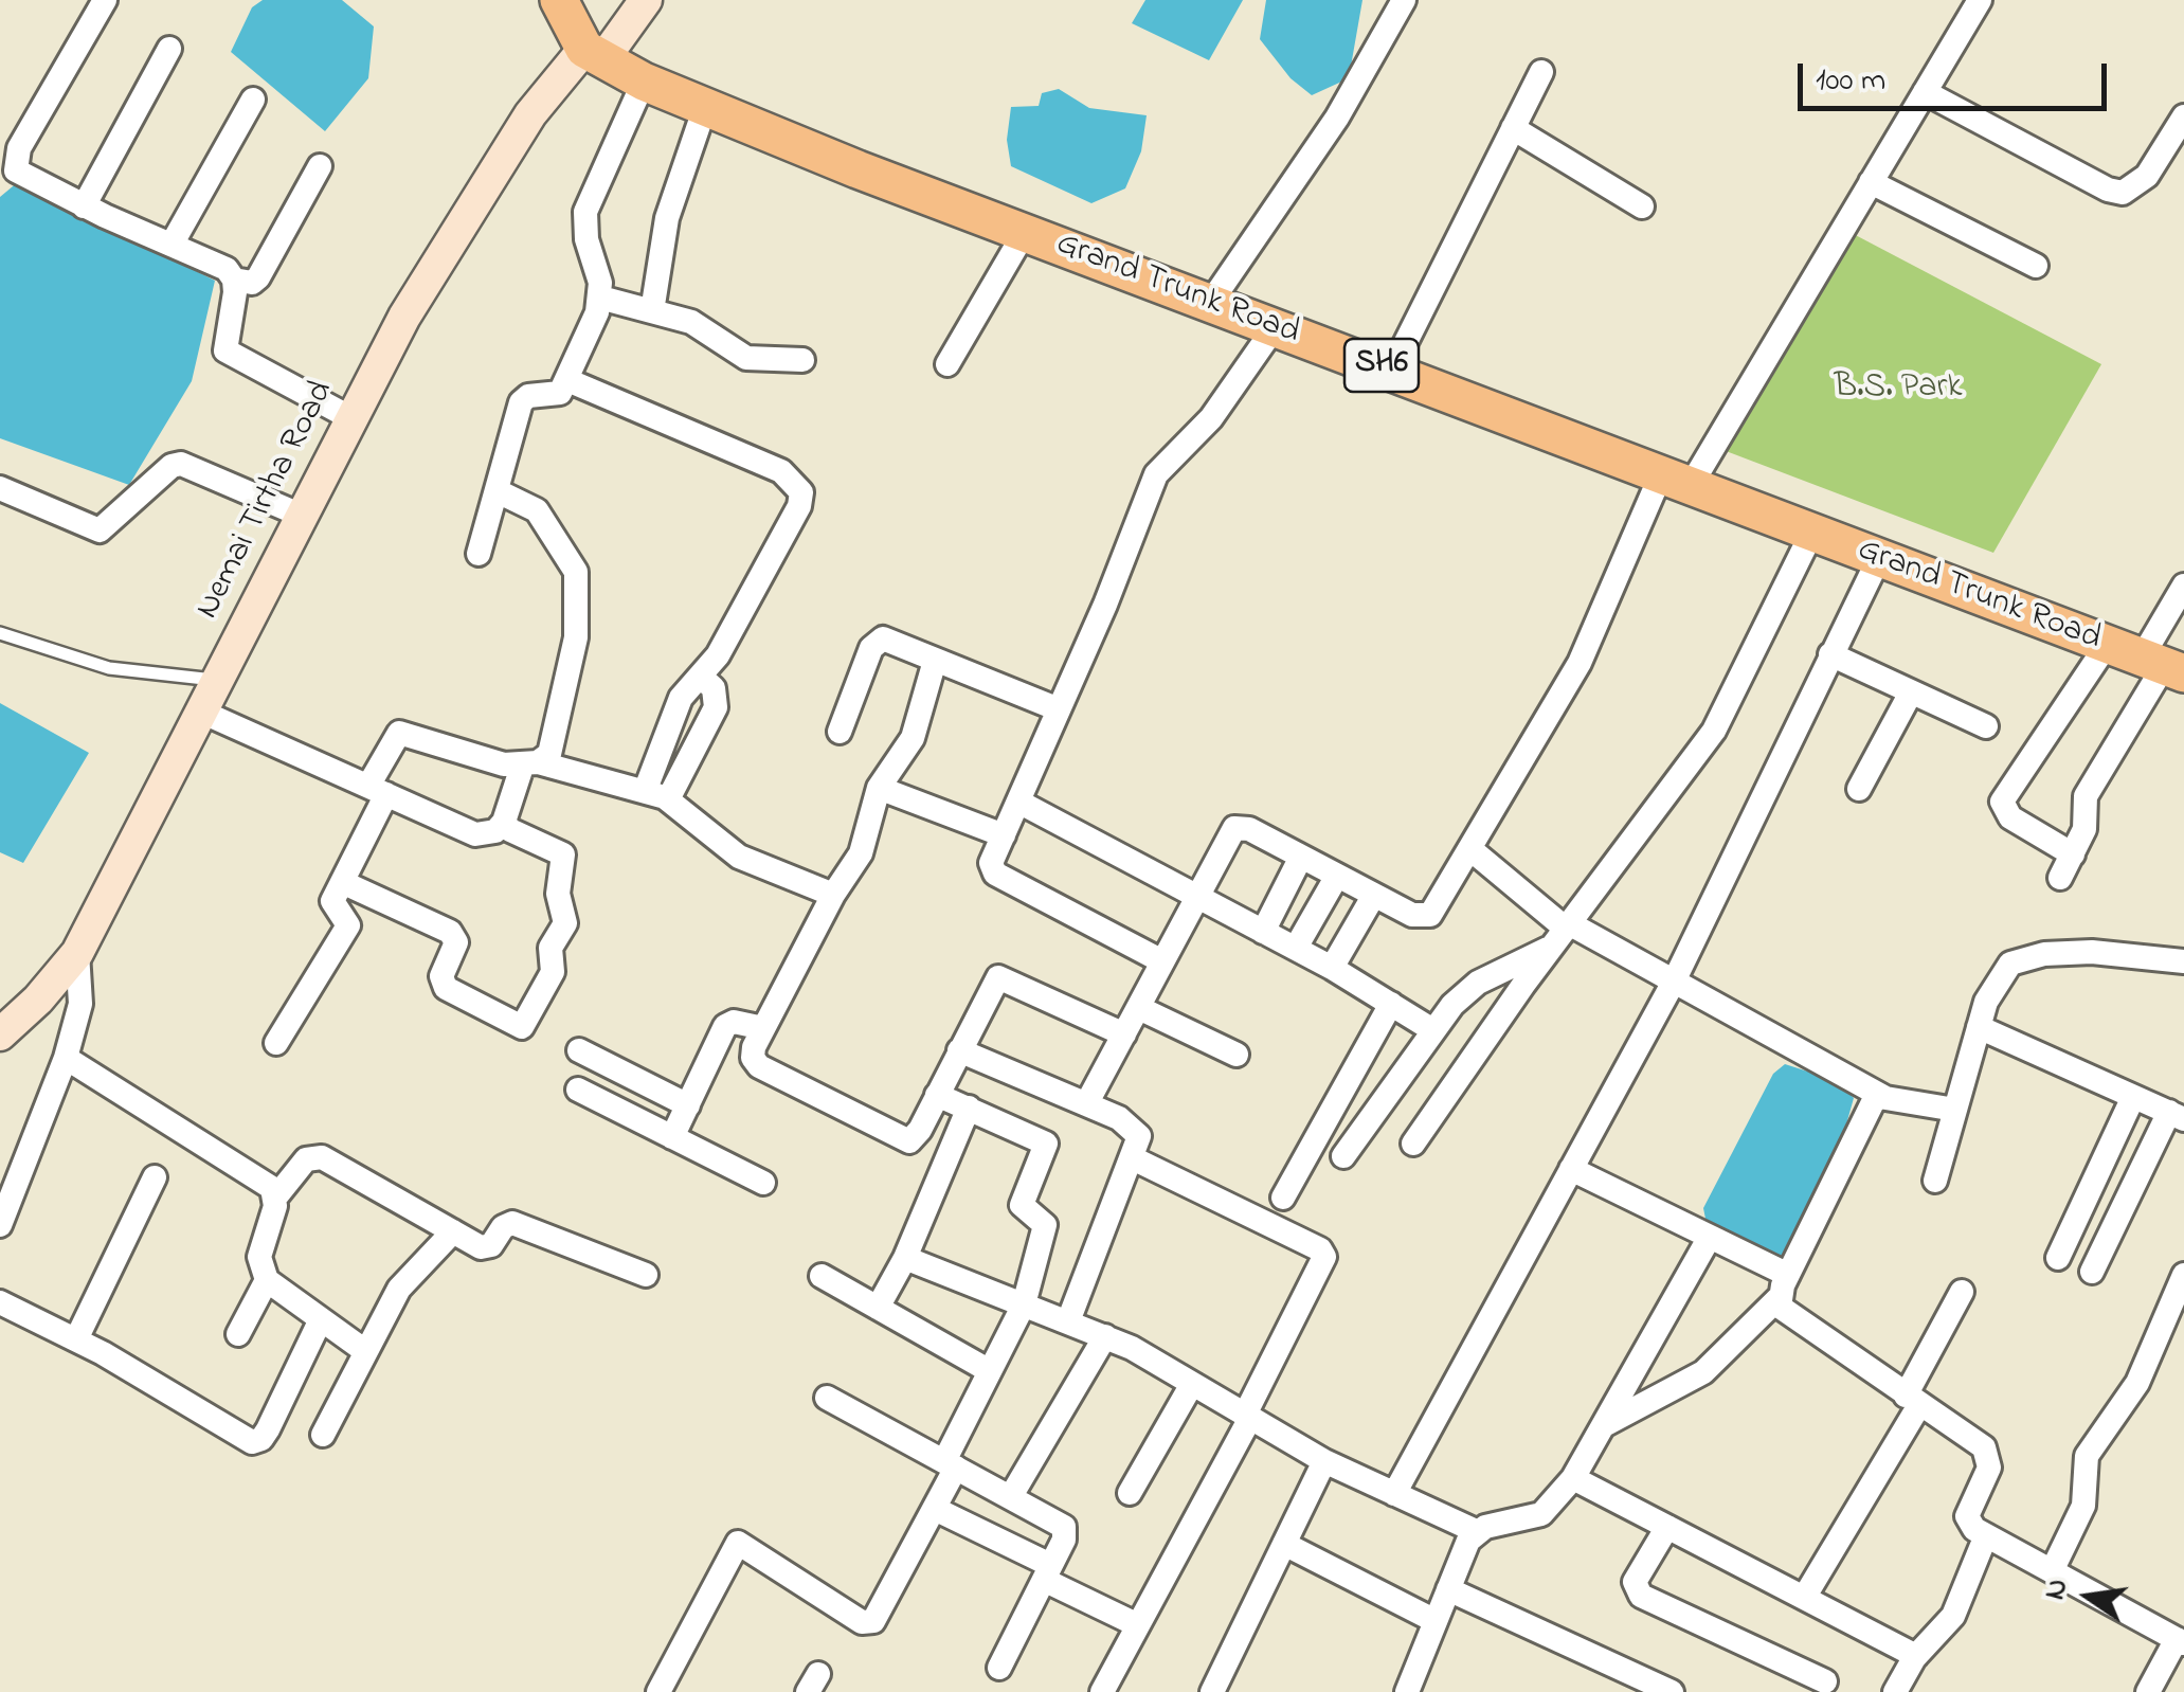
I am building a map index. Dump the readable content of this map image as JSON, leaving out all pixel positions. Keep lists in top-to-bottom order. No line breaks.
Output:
{"streets":{"main road":["Grand Trunk Road","SH6"],"street":["Nemai Tirtha Road"]},"crossings":[["Grand Trunk Road","Nemai Tirtha Road"]],"parks":["B.S. Park"],"scale_bar":"100 m","north":"left"}
